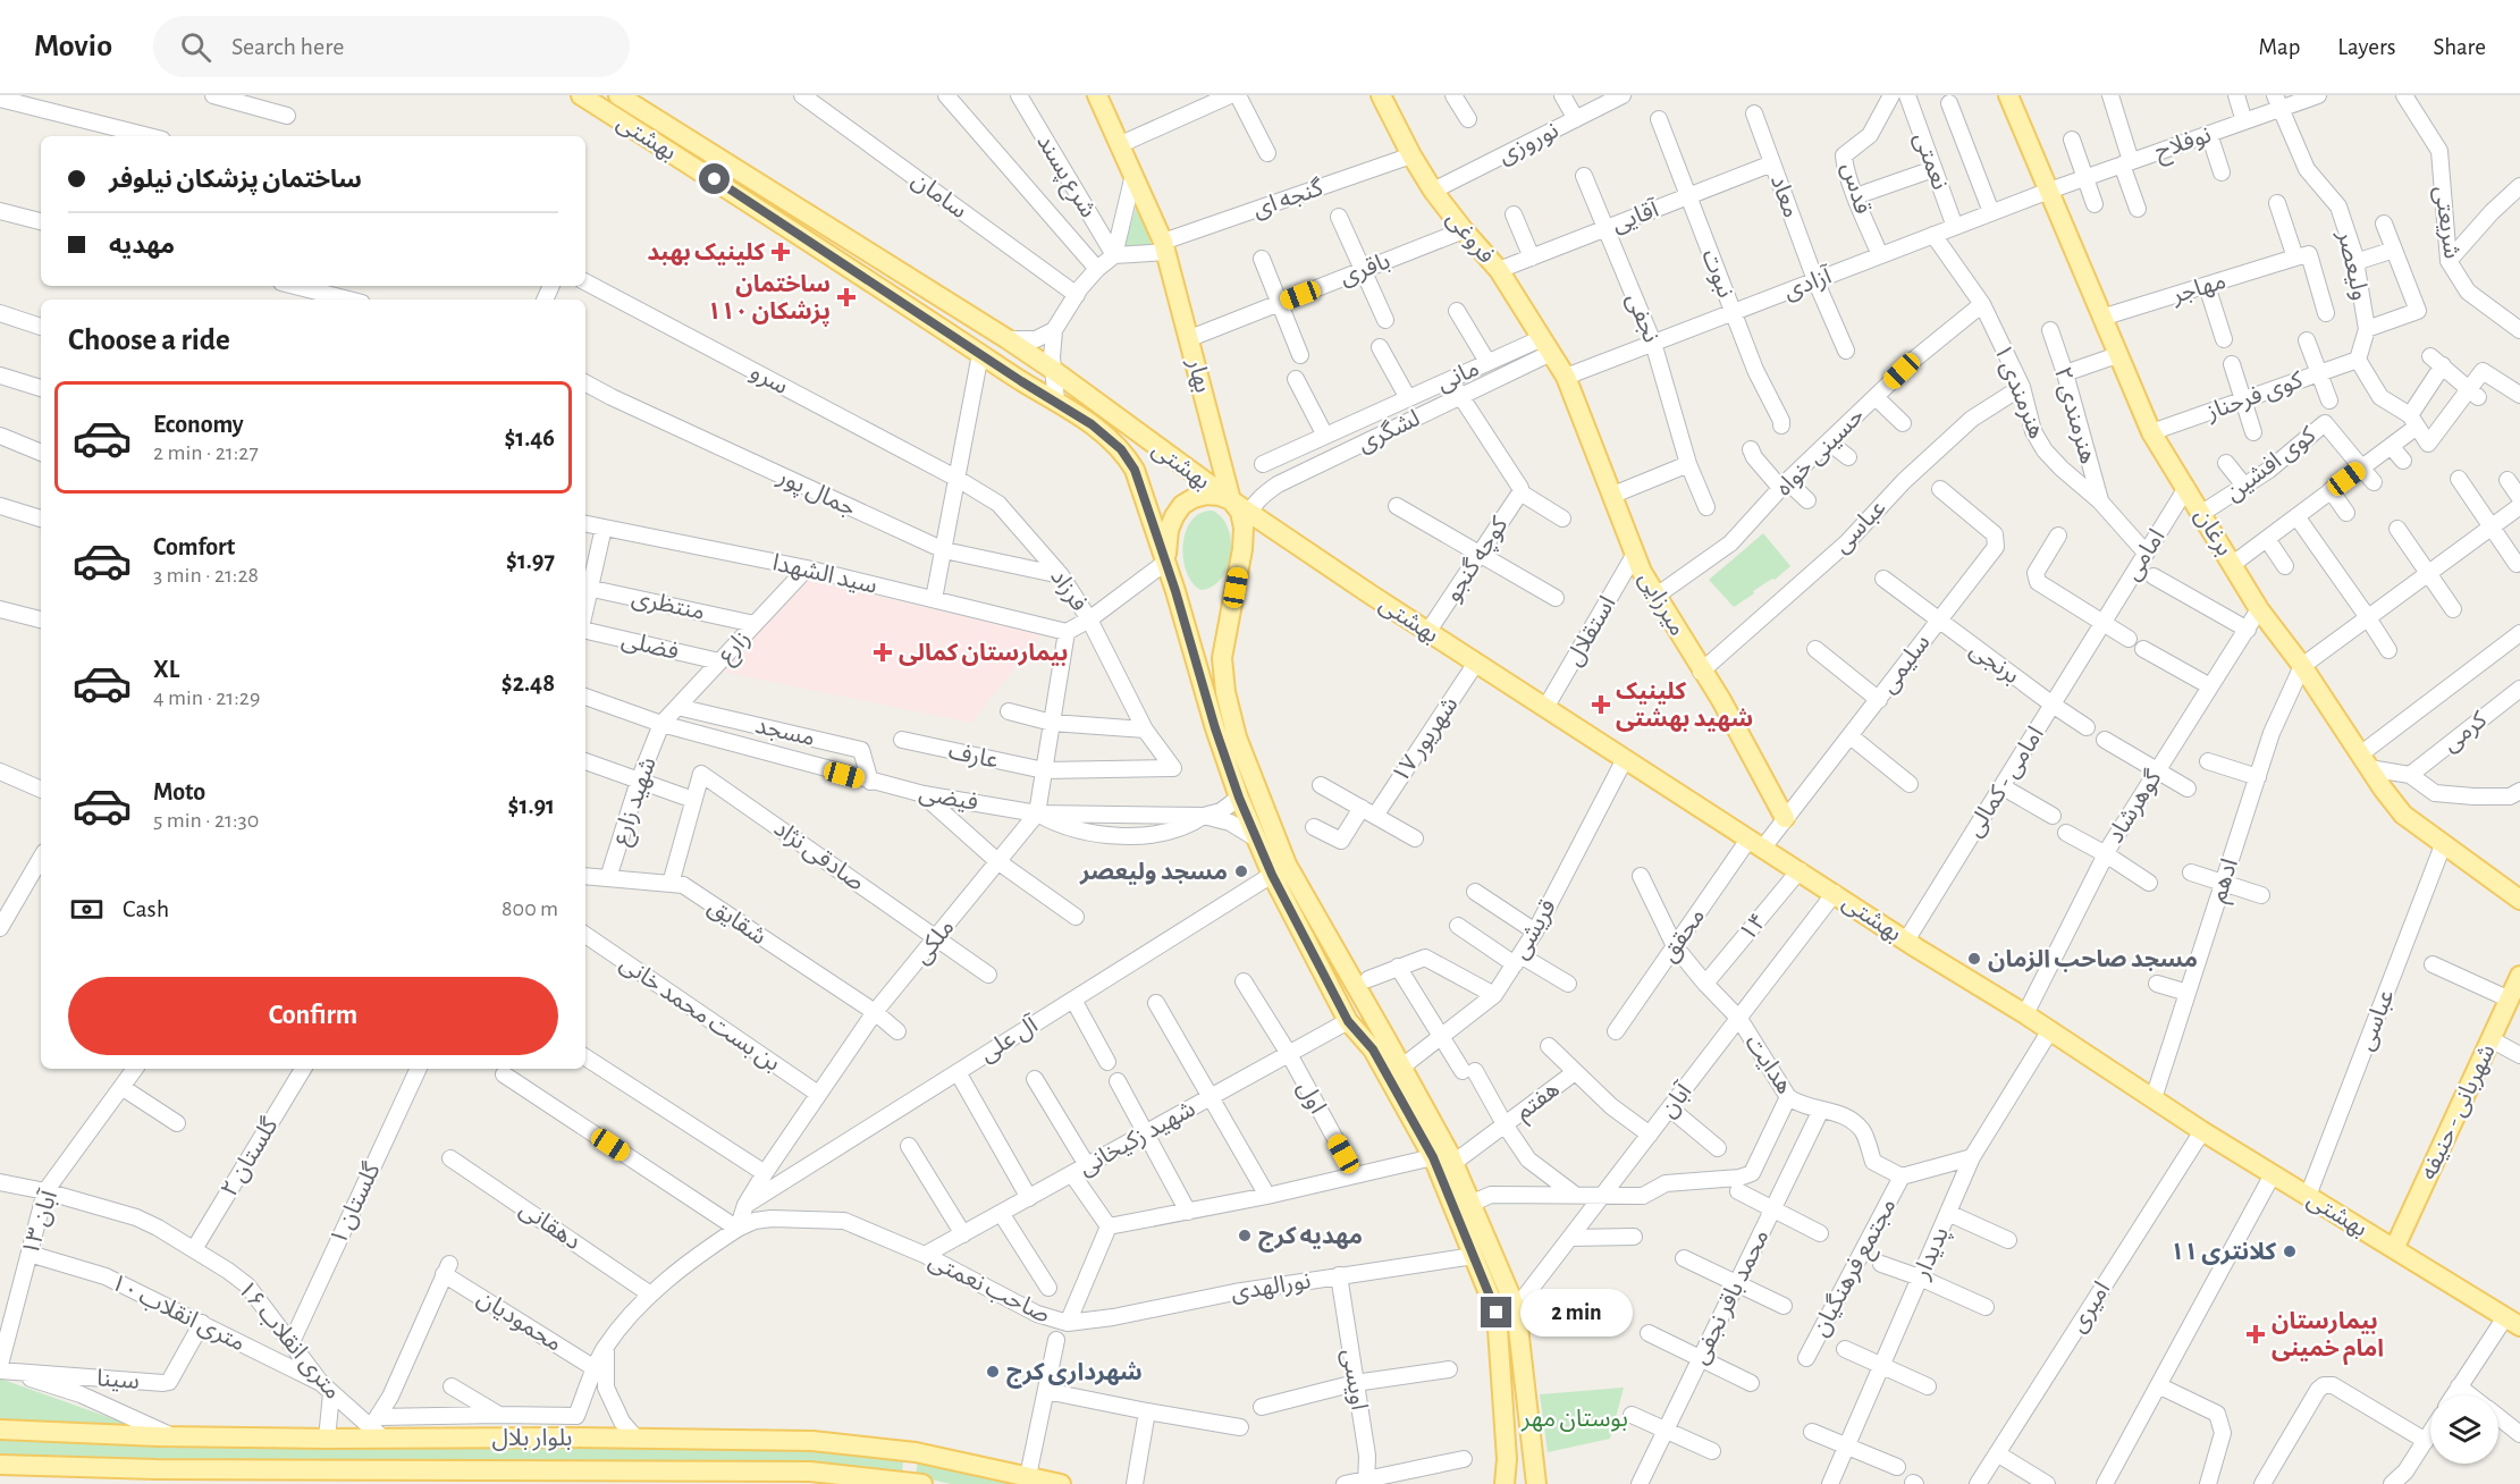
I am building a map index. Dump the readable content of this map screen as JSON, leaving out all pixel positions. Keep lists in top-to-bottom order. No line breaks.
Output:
{"streets":{"main road":["بهشتى","فروغی","بهار","برغان","میرزایی","بهشتی","شهربانی - حنیفه","بلوار بلال"],"street":["نوروزی","نوفلاح","نعمتی","شرع پسند","قدس","سامان","معاد","گنجه ای","آقایی","شریعتی","ولیعصر","باقری","نبوت","آزادی","مهاجر","نجفی","مانی","سرو","هنرمندی ۱","کوی فرحناز","هنرمندی ۲","لشگری","حسینی خواه","کوی افشین","جمال پور","عباسی","امامی","کوچه گنجو","سید الشهدا","فرزاد","منتظری","استقلال","فضلی","زارع","برنجی","سلیمی","مسجد","کرمی","۱۷ شهریور","عارف","امامی - کمالی","فیضی","شهید زارع","گوهرشاد","صادقی نژاد","ادهم","شقایق","۱۴","قریشی","محقق","ملکی","بن بست محمد خانی","آل علی","هدایت","اول","هفتم","آبان","شهید زکیخانی","گلستان ۲","گلستان ۱","۱۳ آبان","دهقانی","پدیدار","مجتمع فرهنگیان","نورالهدی","صاحب نعمتی","محمد باقر نجفی","امیری","۱۰ متری انقلاب","محمودیان","۱۶ متری انقلاب","سینا","اویسی"]},"crossings":[["بهشتى","بهار"],["بهشتى","آل علی"],["بهشتى","شهید زکیخانی"],["بهشتى","نورالهدی"],["نوروزی","فروغی"],["نوفلاح","ولیعصر"],["نوفلاح","آزادی"],["نوفلاح","برغان"],["نعمتی","آزادی"],["قدس","آزادی"],["معاد","آقایی"],["معاد","آزادی"],["گنجه ای","فروغی"],["گنجه ای","بهار"],["آقایی","فروغی"],["آقایی","نبوت"],["آقایی","نجفی"],["فروغی","باقری"],["فروغی","آزادی"],["فروغی","مانی"],["فروغی","لشگری"],["فروغی","میرزایی"],["ولیعصر","کوی فرحناز"],["باقری","بهار"],["نبوت","آزادی"],["آزادی","نجفی"],["آزادی","هنرمندی ۱"],["آزادی","برغان"],["آزادی","میرزایی"],["مهاجر","برغان"],["بهار","لشگری"],["بهار","بهشتی"],["مانی","لشگری"],["سرو","فرزاد"],["هنرمندی ۱","هنرمندی ۲"],["هنرمندی ۱","حسینی خواه"],["هنرمندی ۱","عباسی"],["هنرمندی ۱","امامی"],["کوی فرحناز","برغان"],["لشگری","بهشتی"],["حسینی خواه","میرزایی"],["کوی افشین","برغان"],["جمال پور","فرزاد"],["عباسی","برغان"],["عباسی","میرزایی"],["عباسی","بهشتی"],["برغان","امامی"],["برغان","گوهرشاد"],["برغان","ادهم"],["امامی","امامی - کمالی"],["کوچه گنجو","بهشتی"],["سید الشهدا","زارع"],["فرزاد","عارف"],["میرزایی","استقلال"],["میرزایی","سلیمی"],["منتظری","زارع"],["بهشتی","استقلال"],["بهشتی","سلیمی"],["بهشتی","۱۷ شهریور"],["بهشتی","امامی - کمالی"],["بهشتی","گوهرشاد"],["بهشتی","ادهم"],["بهشتی","۱۴"],["بهشتی","قریشی"],["بهشتی","محقق"],["بهشتی","آبان"],["بهشتی","شهربانی - حنیفه"],["بهشتی","پدیدار"],["بهشتی","امیری"],["فضلی","زارع"],["زارع","مسجد"],["زارع","فیضی"],["زارع","شهید زارع"],["برنجی","سلیمی"],["برنجی","امامی - کمالی"],["سلیمی","محقق"],["مسجد","فیضی"],["فیضی","شهید زارع"],["فیضی","ملکی"],["شهید زارع","شقایق"],["صادقی نژاد","ملکی"],["شقایق","ملکی"],["۱۴","هدایت"],["محقق","هدایت"],["ملکی","بن بست محمد خانی"],["ملکی","آل علی"],["ملکی","صاحب نعمتی"],["هدایت","آبان"],["هدایت","مجتمع فرهنگیان"],["هدایت","محمد باقر نجفی"],["اول","شهید زکیخانی"],["هفتم","آبان"],["شهید زکیخانی","صاحب نعمتی"],["گلستان ۲","۱۶ متری انقلاب"],["گلستان ۱","۱۶ متری انقلاب"],["۱۳ آبان","۱۰ متری انقلاب"],["۱۳ آبان","۱۶ متری انقلاب"],["نورالهدی","صاحب نعمتی"],["نورالهدی","اویسی"],["۱۰ متری انقلاب","۱۶ متری انقلاب"],["۱۰ متری انقلاب","سینا"],["محمودیان","۱۶ متری انقلاب"],["محمودیان","بلوار بلال"],["۱۶ متری انقلاب","بلوار بلال"]],"parks":["بوستان مهر"],"places":{"health":["کلینیک بهبد","ساختمان پزشکان ۱۱۰","بیمارستان کمالی","کلینیک شهید بهشتی","بیمارستان امام خمینی"],"other":["مسجد ولیعصر","مسجد صاحب الزمان","مهدیه کرج","کلانتری ۱۱","شهرداری کرج"]},"page":{"header":"Movio","search":"Search here","nav":["Map","Layers","Share"],"banner":["ساختمان پزشکان نیلوفر","مهدیه"],"heading":"Choose a ride","list":[{"name":"Economy","note":"2 min · 21:27","value":"$1.46"},{"name":"Comfort","note":"3 min · 21:28","value":"$1.97"},{"name":"XL","note":"4 min · 21:29","value":"$2.48"},{"name":"Moto","note":"5 min · 21:30","value":"$1.91"}],"pay":["Cash","800 m"],"buttons":"Confirm","bubble":"2 min"}}
